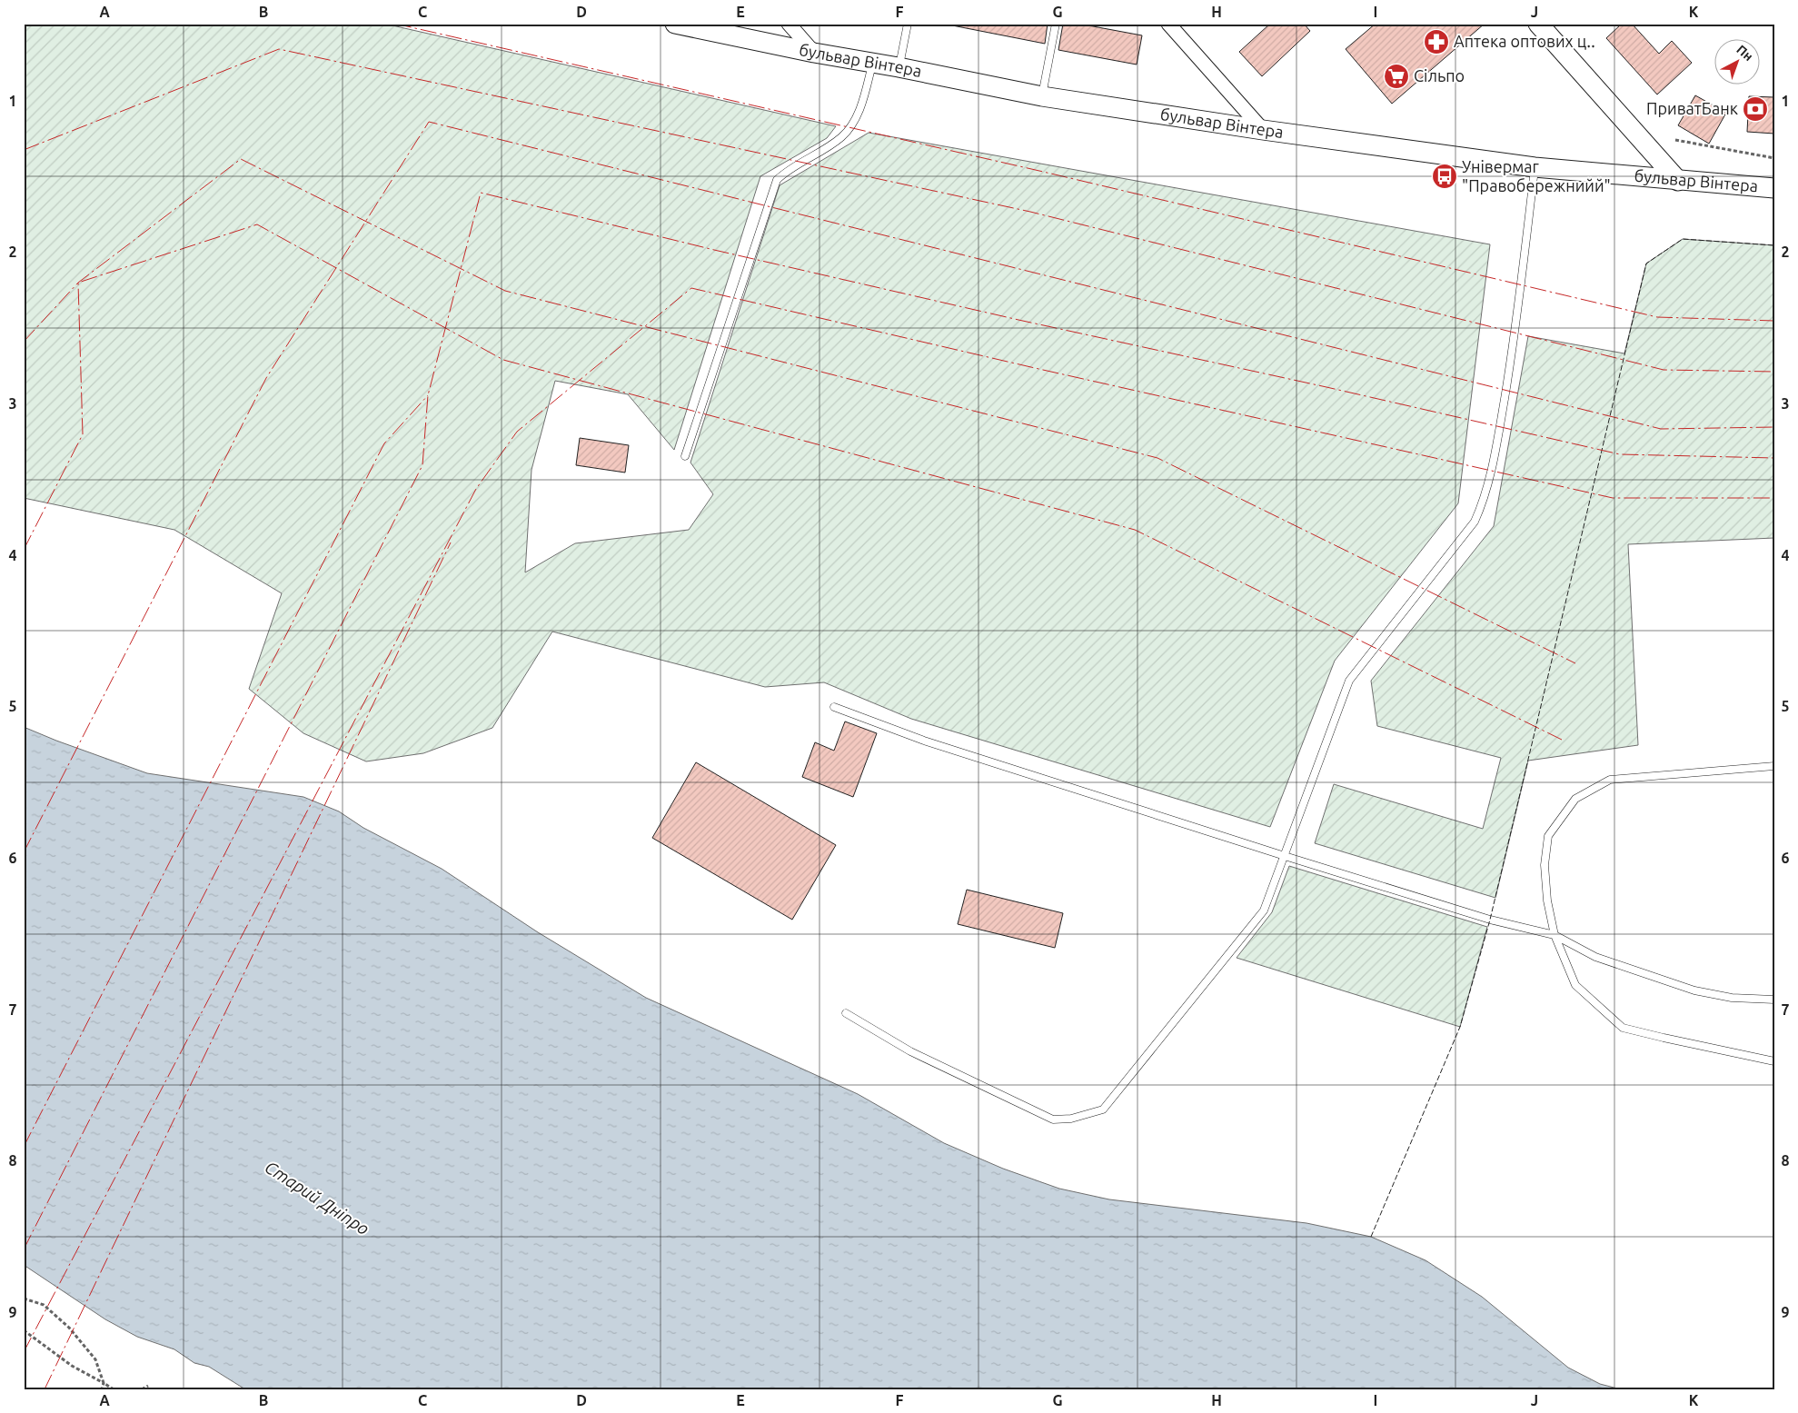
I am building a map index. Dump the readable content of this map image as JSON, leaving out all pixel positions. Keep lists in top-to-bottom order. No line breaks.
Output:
{"streets":{"street":["бульвар Вінтера"]},"water":["Старий Дніпро"],"places":{"pharmacy":["Аптека оптових ц‥"],"supermarket":["Сільпо"],"bank":["ПриватБанк"],"bus stop":["Універмаг \"Правобережнийй\""]},"north":"top right","grid":{"columns":["A","B","C","D","E","F","G","H","I","J","K"],"rows":["1","2","3","4","5","6","7","8","9"]}}
